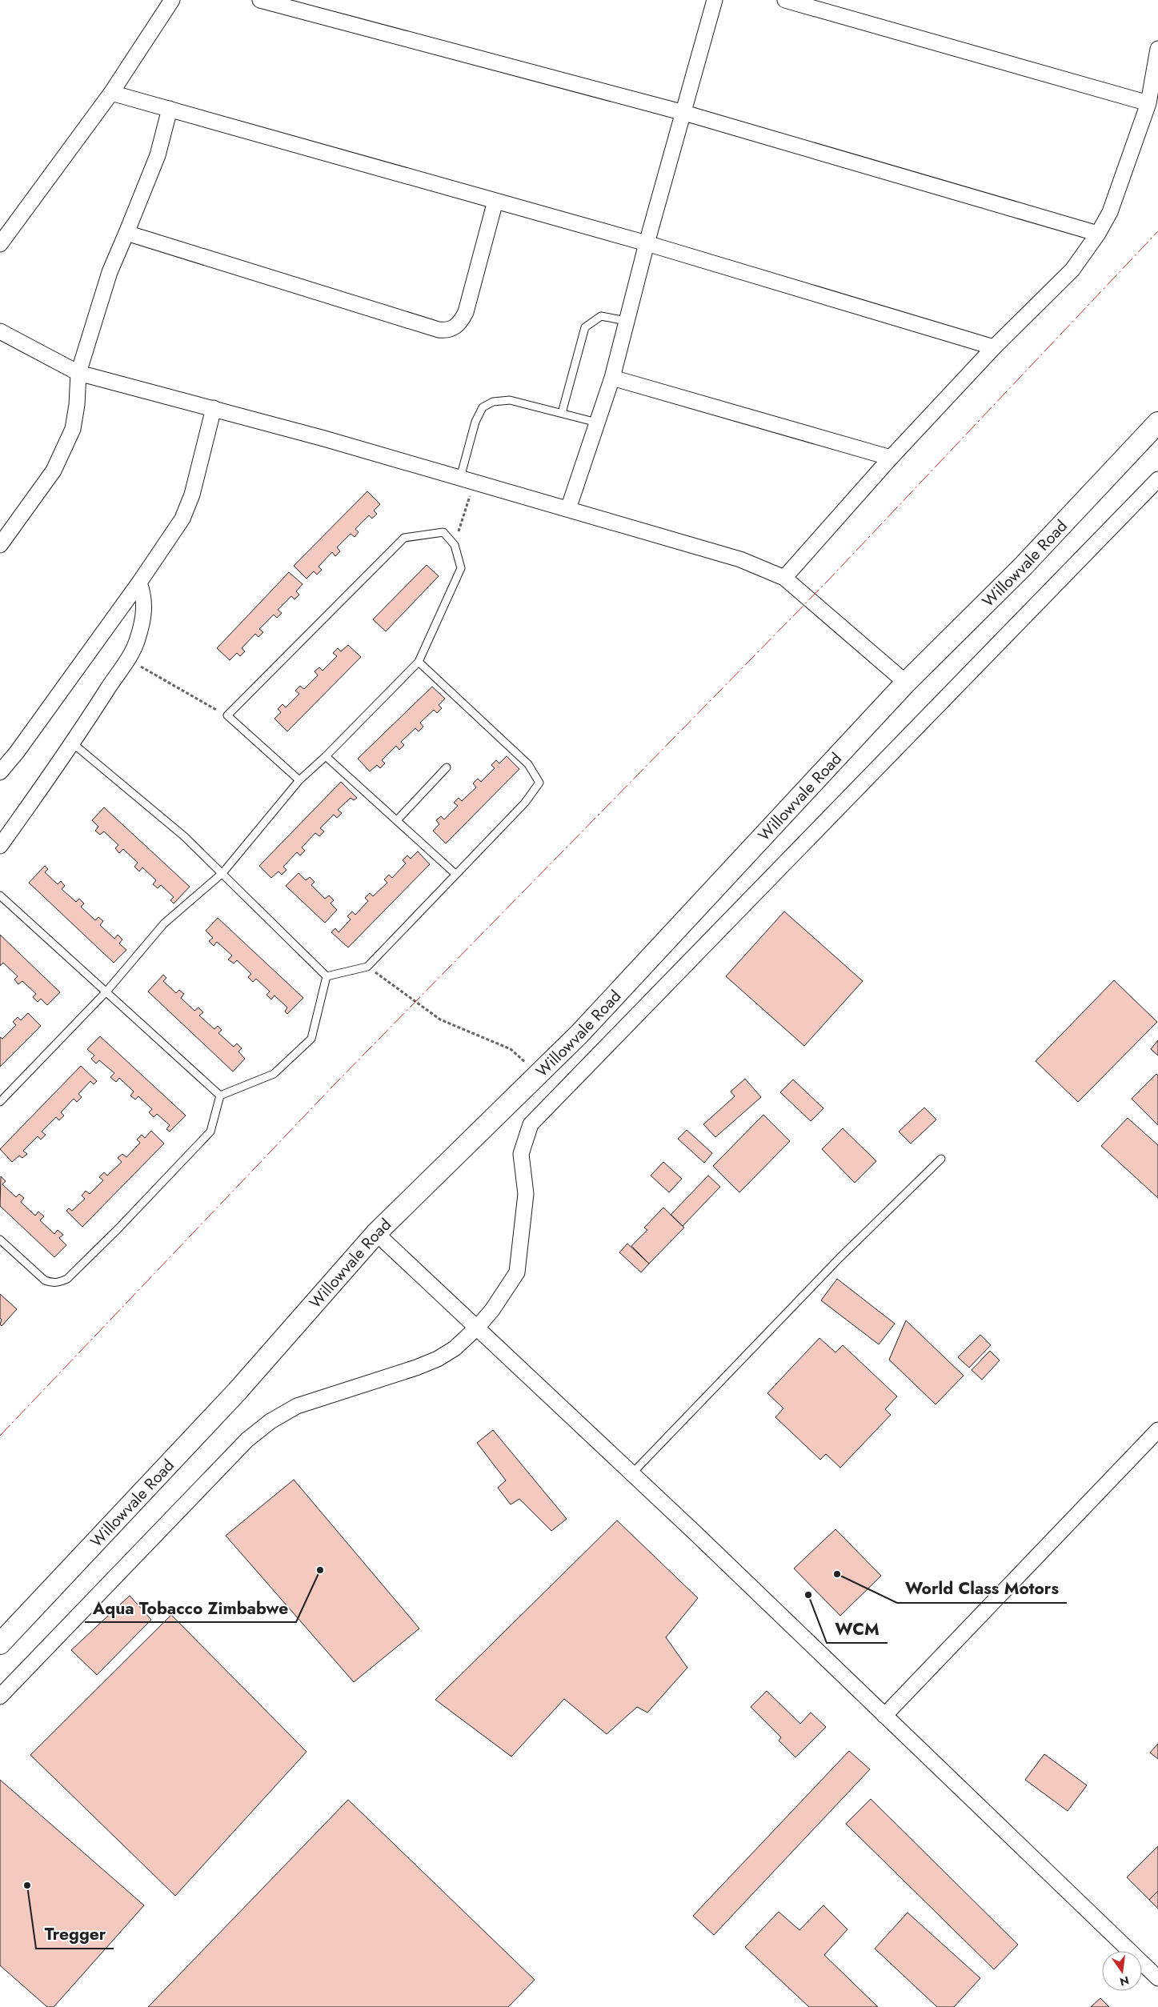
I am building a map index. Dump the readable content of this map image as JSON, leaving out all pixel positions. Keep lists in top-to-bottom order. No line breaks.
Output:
{"streets":{"main road":["Willowvale Road"]},"places":["Aqua Tobacco Zimbabwe","World Class Motors","WCM","Tregger"],"north":"bottom"}
